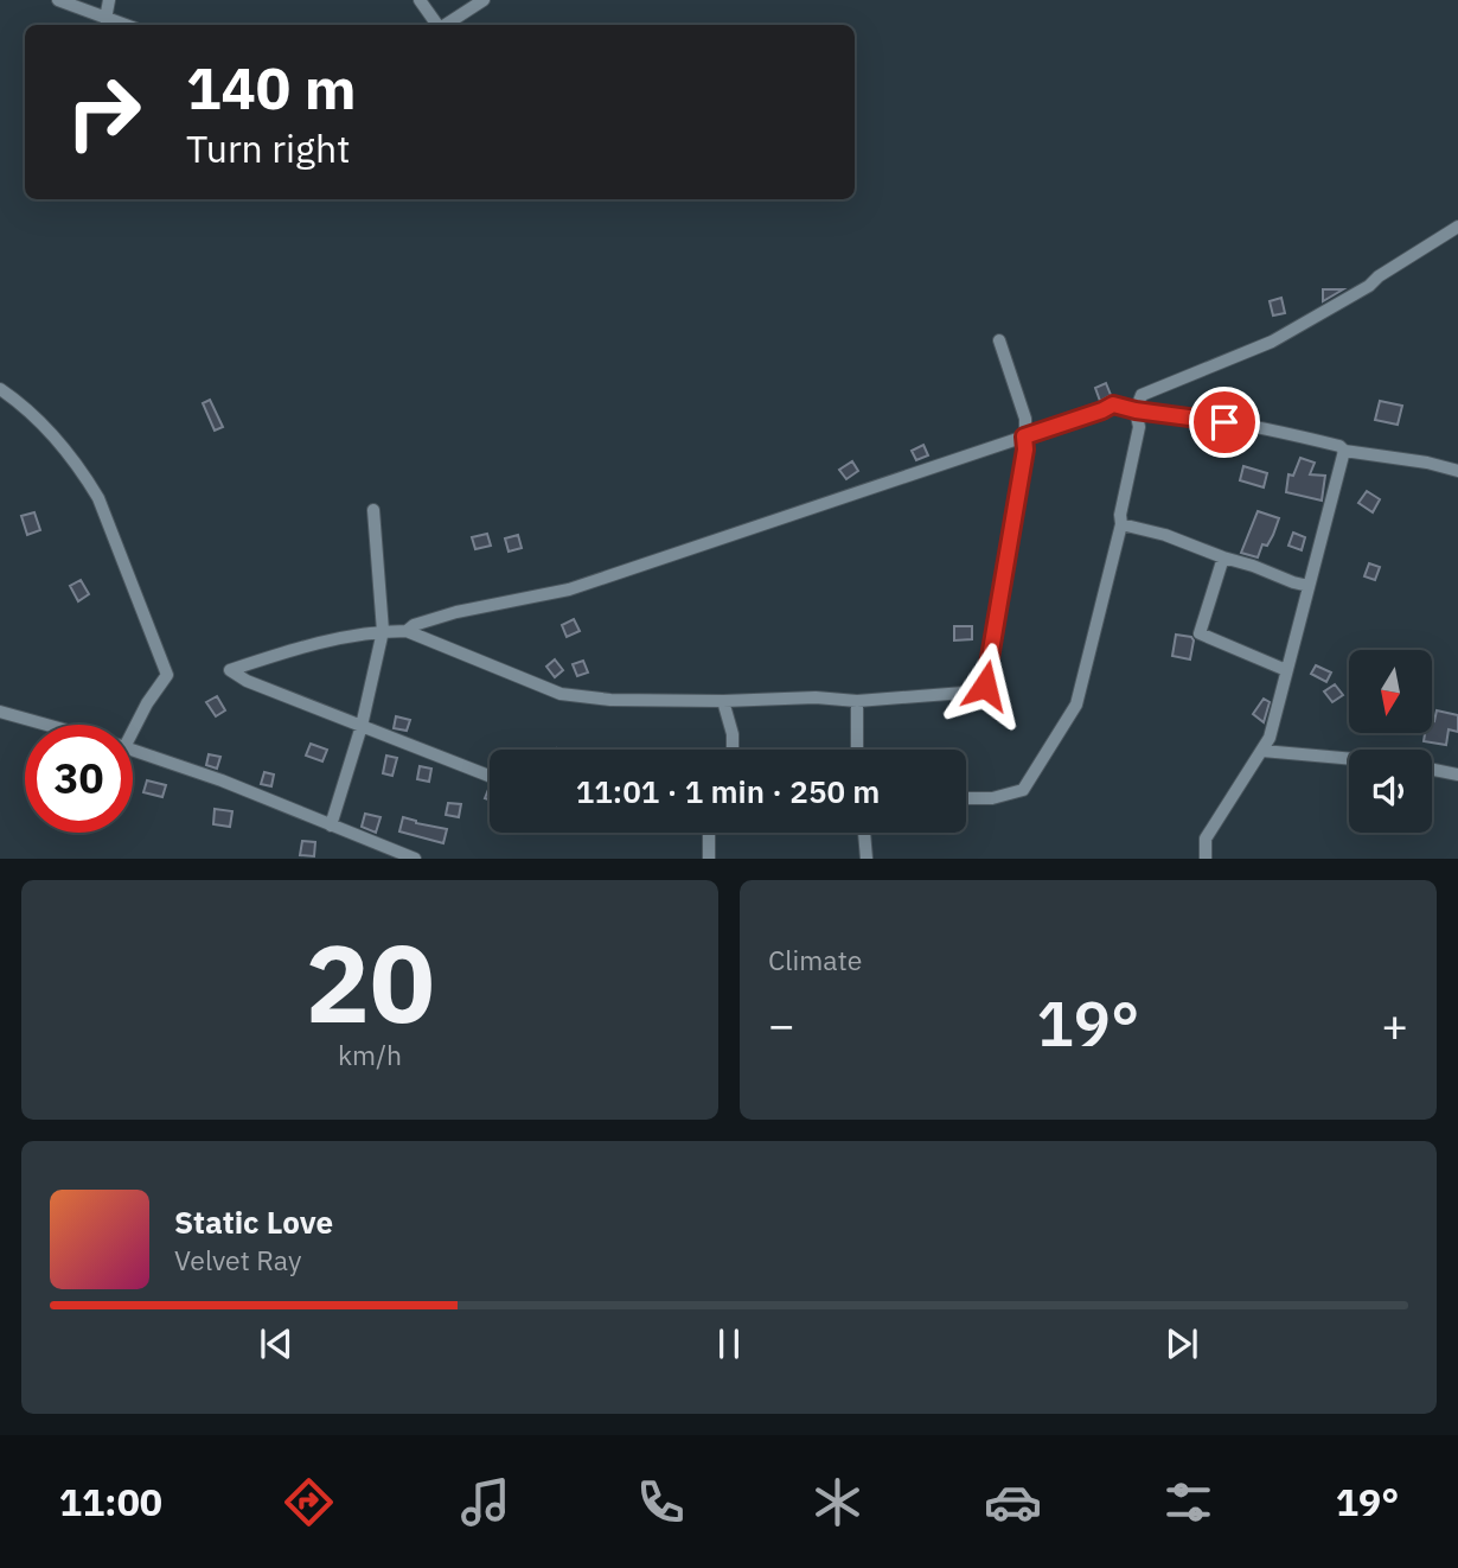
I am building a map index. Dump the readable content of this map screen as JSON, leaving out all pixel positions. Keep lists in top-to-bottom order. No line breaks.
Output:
{"north":"bottom","page":{"turn":["140 m","Turn right"],"limit":"30","trip":"11:01 · 1 min · 250 m","tile":[["20","km/h"],"Climate"],"heat":["−","19°","+"],"song":["Static Love","Velvet Ray"],"tabs":["11:00","19°"]}}
